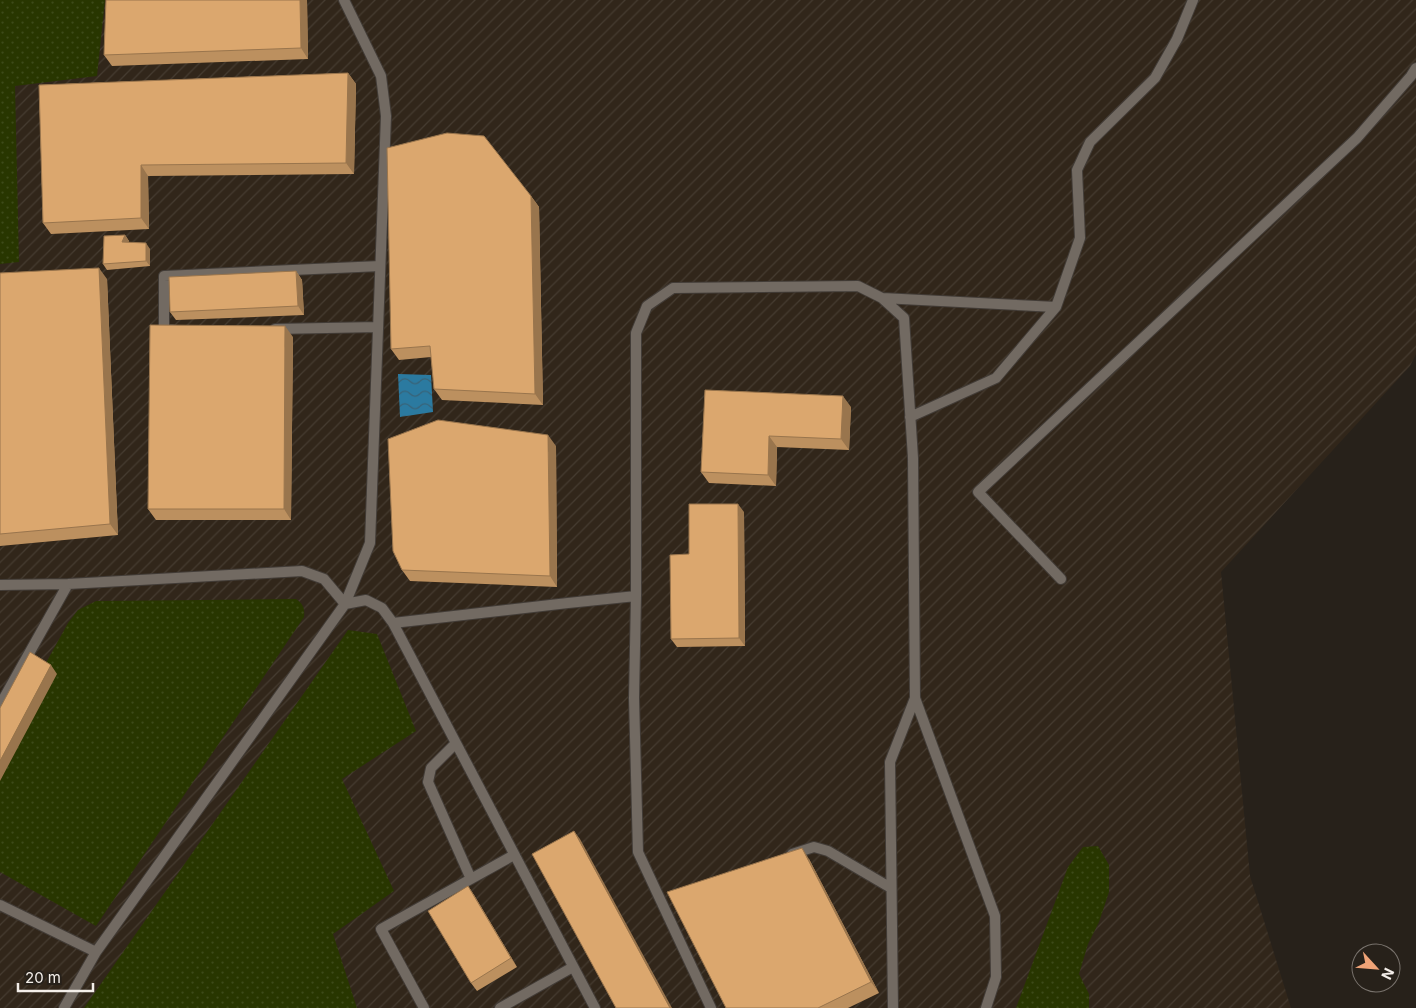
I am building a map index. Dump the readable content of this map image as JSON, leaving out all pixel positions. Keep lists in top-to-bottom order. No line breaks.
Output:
{"scale_bar":"20 m","north":"bottom right"}
